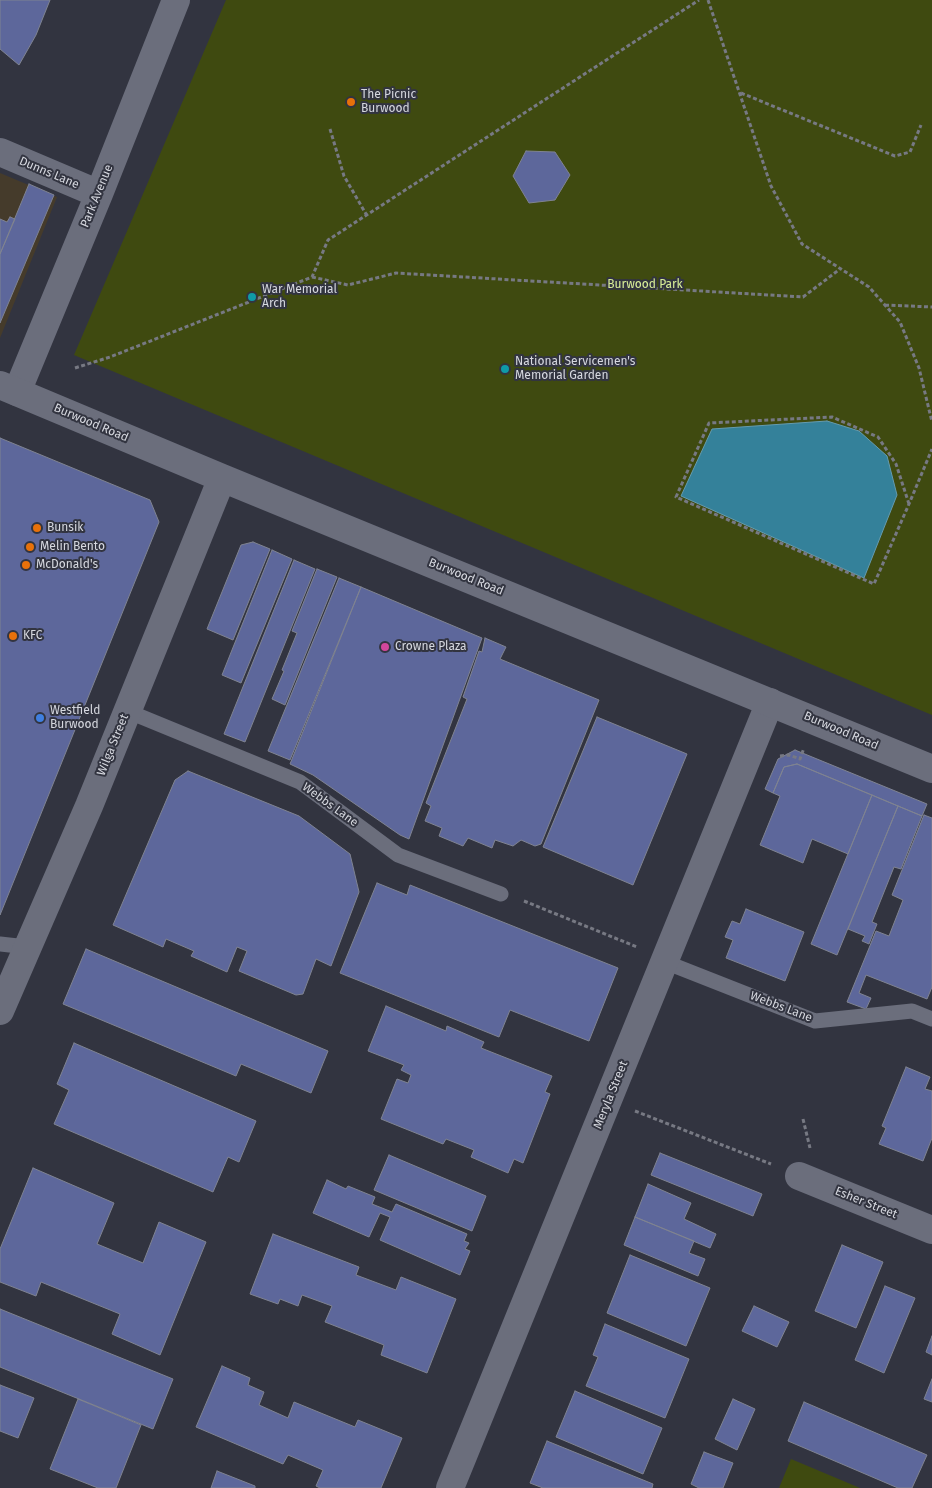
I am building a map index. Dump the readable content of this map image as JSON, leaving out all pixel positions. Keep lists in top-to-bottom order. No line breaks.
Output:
{"streets":{"street":["Dunns Lane","Park Avenue","Burwood Road","Wilga Street","Meryla Street","Esher Street"],"lane":["Webbs Lane"]},"crossings":[["Dunns Lane","Park Avenue"],["Park Avenue","Burwood Road"],["Burwood Road","Wilga Street"],["Burwood Road","Meryla Street"],["Wilga Street","Webbs Lane"],["Webbs Lane","Meryla Street"]],"parks":["Burwood Park"],"places":["The Picnic Burwood","War Memorial Arch","National Servicemen's Memorial Garden","Bunsik","Melin Bento","McDonald's","KFC","Crowne Plaza","Westfield Burwood"]}
